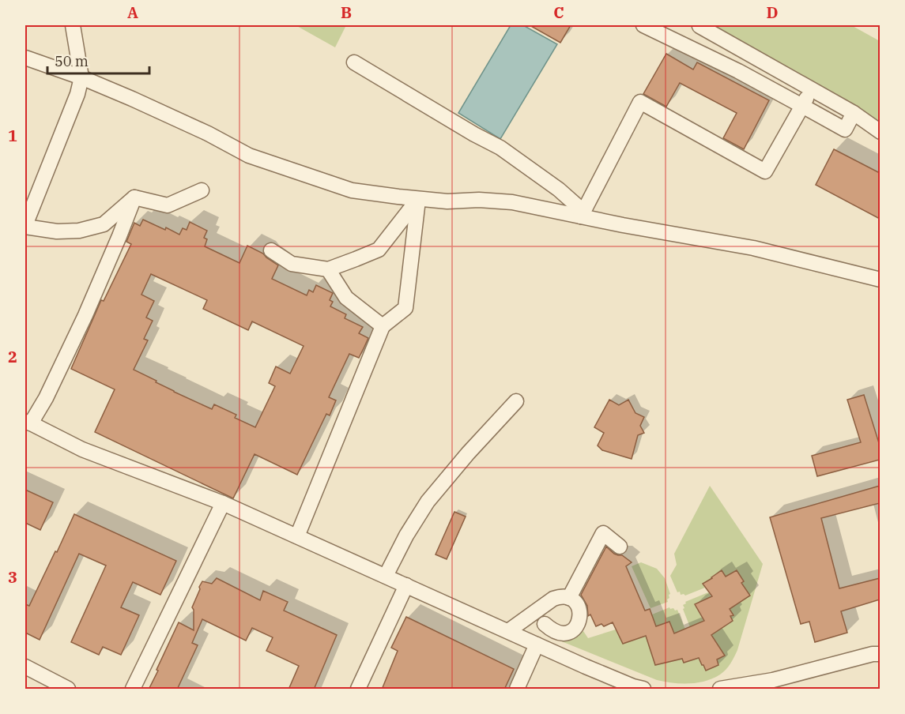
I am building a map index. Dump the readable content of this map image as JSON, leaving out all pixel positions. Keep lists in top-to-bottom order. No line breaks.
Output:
{"scale_bar":"50 m","grid":{"columns":["A","B","C","D"],"rows":["1","2","3"]}}
